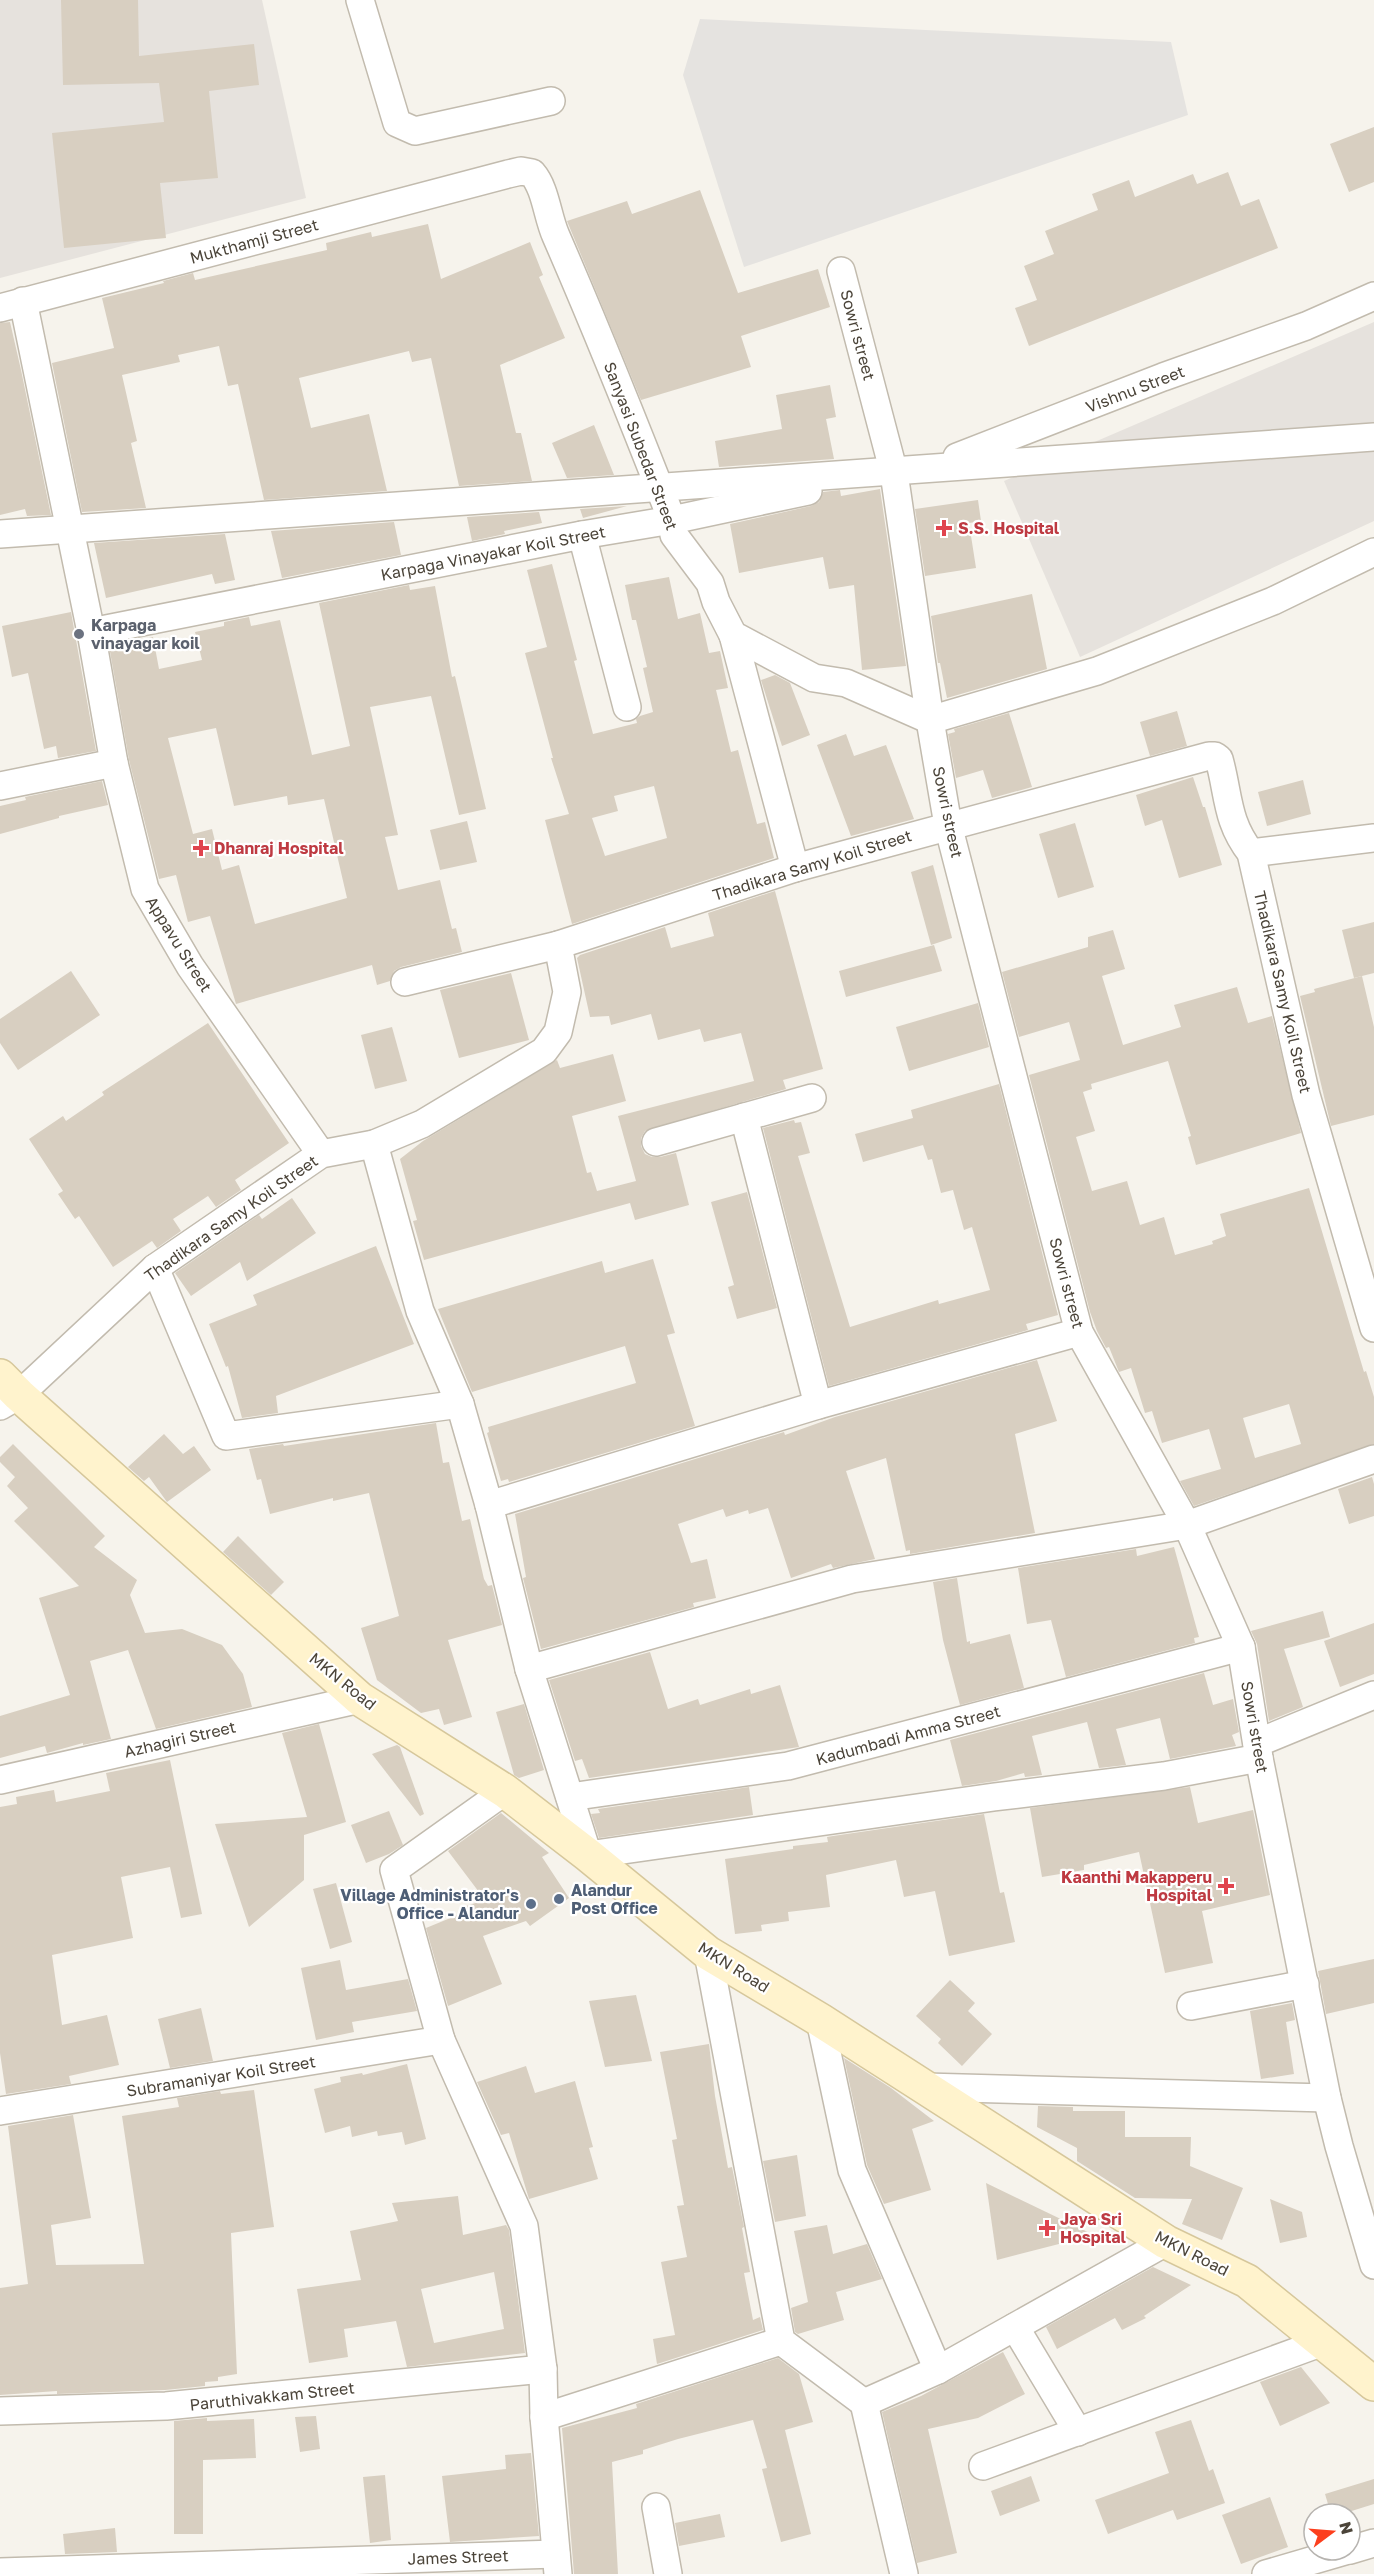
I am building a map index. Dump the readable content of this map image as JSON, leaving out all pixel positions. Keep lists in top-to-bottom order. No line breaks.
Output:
{"streets":{"street":["Mukthamji Street","Sowri street","Vishnu Street","Sanyasi Subedar Street","Karpaga Vinayakar Koil Street","Thadikara Samy Koil Street","Appavu Street","MKN Road","Kadumbadi Amma Street","Azhagiri Street","Subramaniyar Koil Street","Paruthivakkam Street","James Street"]},"crossings":[["Mukthamji Street","Sanyasi Subedar Street"],["Mukthamji Street","Appavu Street"],["Sowri street","Vishnu Street"],["Sowri street","Karpaga Vinayakar Koil Street"],["Sowri street","Thadikara Samy Koil Street"],["Sowri street","Kadumbadi Amma Street"],["Vishnu Street","Karpaga Vinayakar Koil Street"],["Sanyasi Subedar Street","Karpaga Vinayakar Koil Street"],["Sanyasi Subedar Street","Thadikara Samy Koil Street"],["Karpaga Vinayakar Koil Street","Appavu Street"],["Thadikara Samy Koil Street","Appavu Street"],["Thadikara Samy Koil Street","MKN Road"],["MKN Road","Azhagiri Street"]],"places":{"health":["S.S. Hospital","Dhanraj Hospital","Kaanthi Makapperu Hospital","Jaya Sri Hospital"],"other":["Karpaga vinayagar koil","Alandur Post Office","Village Administrator's Office - Alandur"]},"north":"right"}
